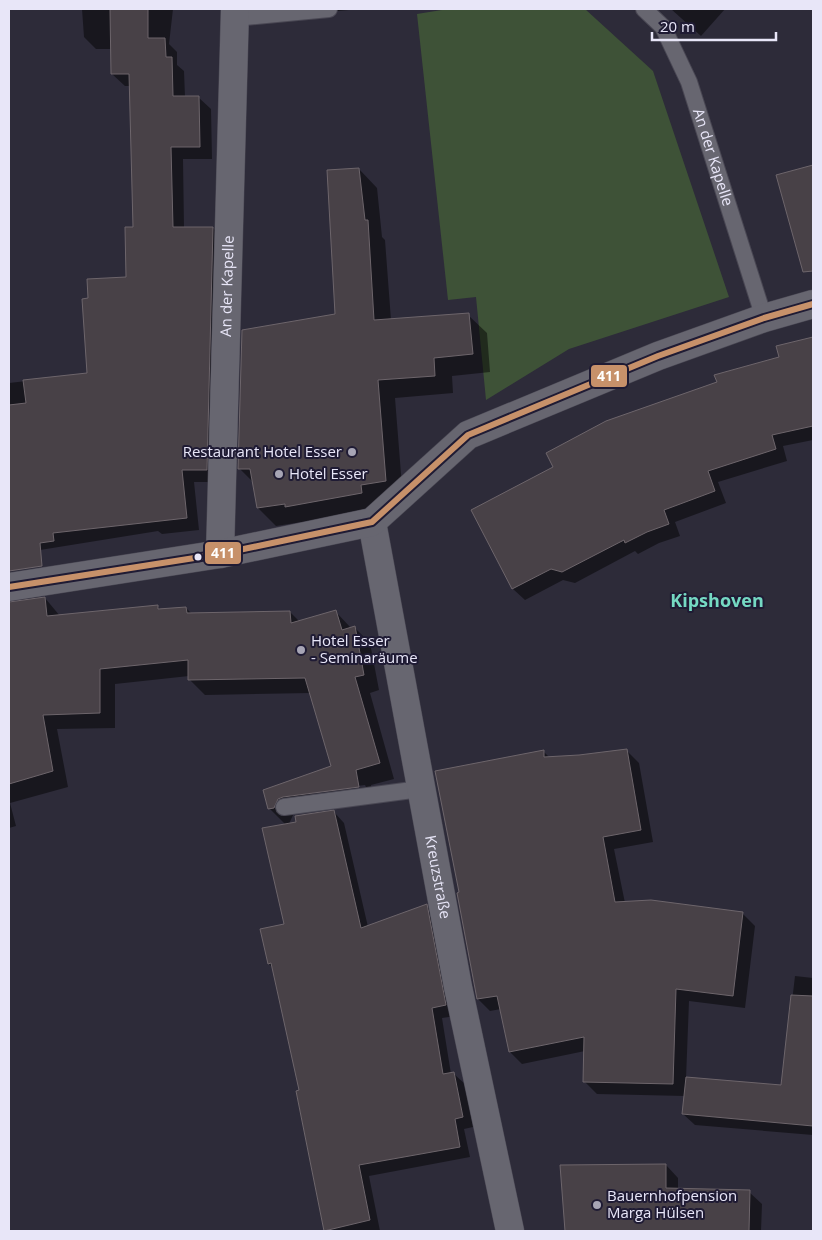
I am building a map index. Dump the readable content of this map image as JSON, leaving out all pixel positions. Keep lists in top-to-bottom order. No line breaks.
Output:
{"streets":{"street":["An der Kapelle","Kreuzstraße"]},"districts":["Kipshoven"],"places":["Restaurant Hotel Esser","Hotel Esser","Hotel Esser - Seminaräume","Bauernhofpension Marga Hülsen"],"lines":["transit line 411"],"scale_bar":"20 m"}
